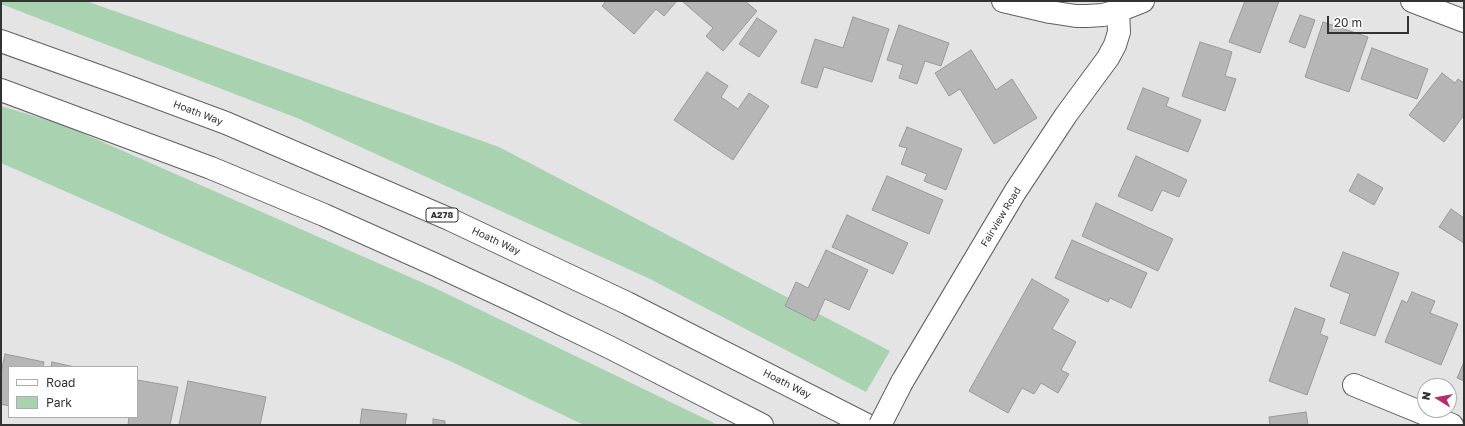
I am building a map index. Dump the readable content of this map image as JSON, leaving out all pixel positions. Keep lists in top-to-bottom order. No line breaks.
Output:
{"streets":{"main road":["Hoath Way","A278","Fairview Road"]},"legend":["Road","Park"],"scale_bar":"20 m","north":"left"}
